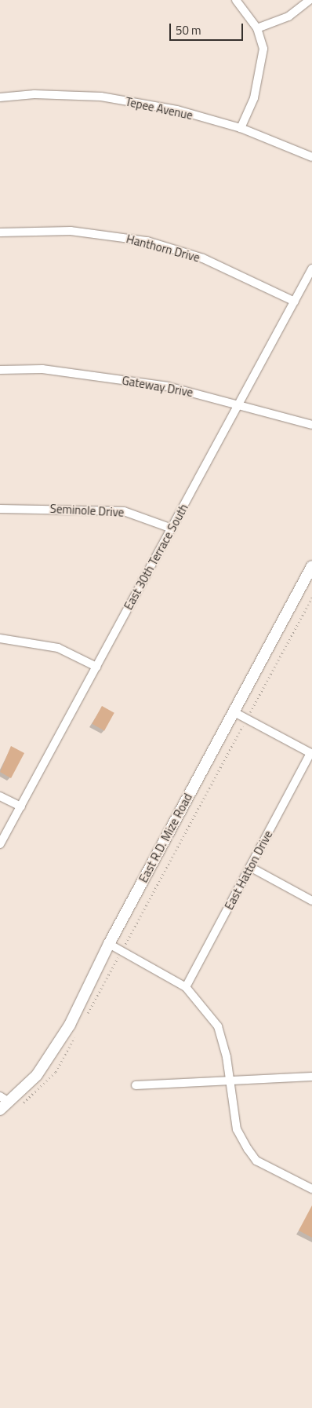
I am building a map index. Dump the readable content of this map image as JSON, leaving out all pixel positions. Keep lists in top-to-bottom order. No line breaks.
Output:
{"streets":{"main road":["East R.D. Mize Road"],"street":["Tepee Avenue","Hanthorn Drive","Gateway Drive","Seminole Drive","East 30th Terrace South","East Hatton Drive"]},"crossings":[["Hanthorn Drive","East 30th Terrace South"],["Gateway Drive","East 30th Terrace South"],["Seminole Drive","East 30th Terrace South"]],"scale_bar":"50 m"}
